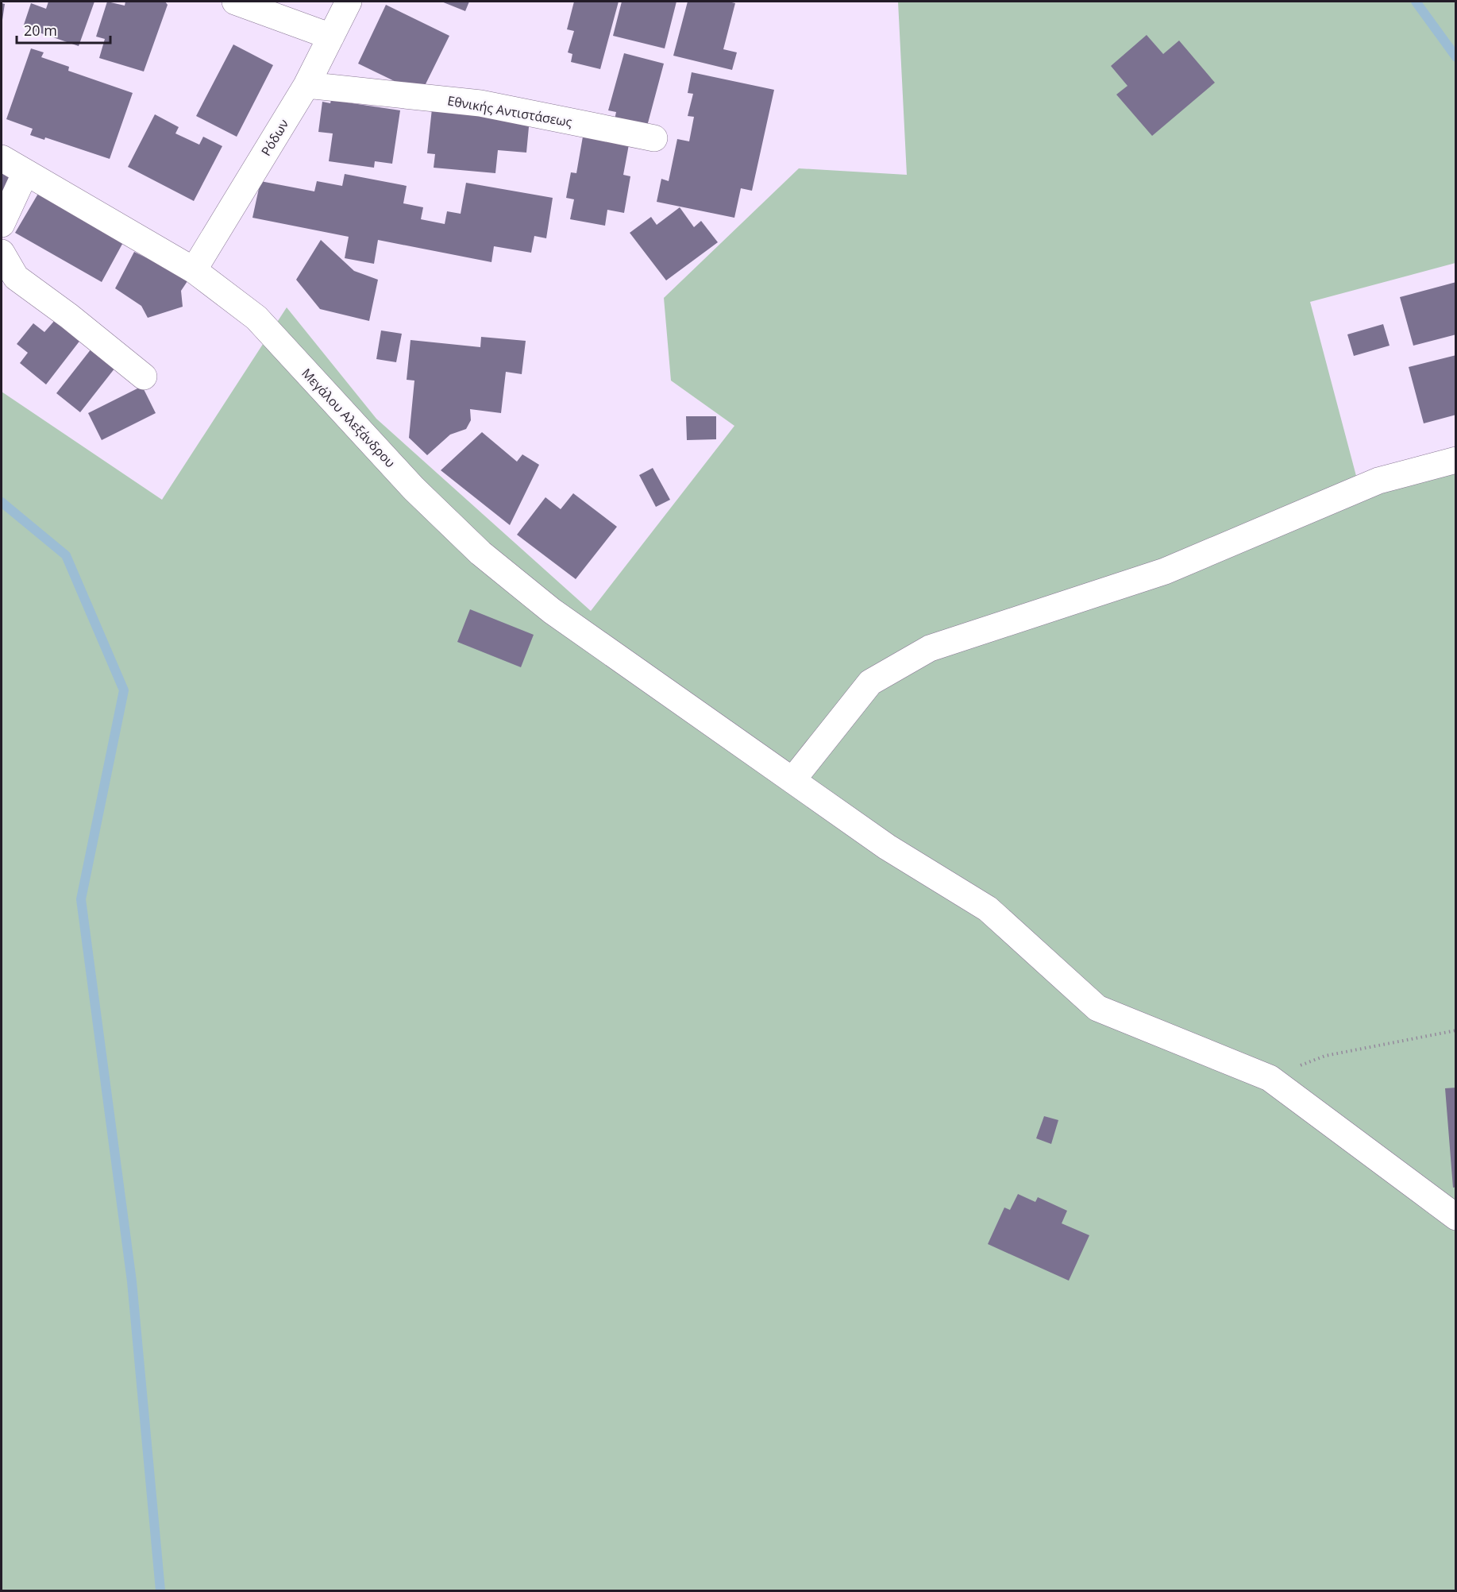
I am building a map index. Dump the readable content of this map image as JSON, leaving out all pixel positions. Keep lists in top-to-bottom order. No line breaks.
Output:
{"streets":{"street":["Εθνικής Αντιστάσεως","Ρόδων","Μεγάλου Αλεξάνδρου"]},"crossings":[["Εθνικής Αντιστάσεως","Ρόδων"],["Ρόδων","Μεγάλου Αλεξάνδρου"]],"scale_bar":"20 m"}
